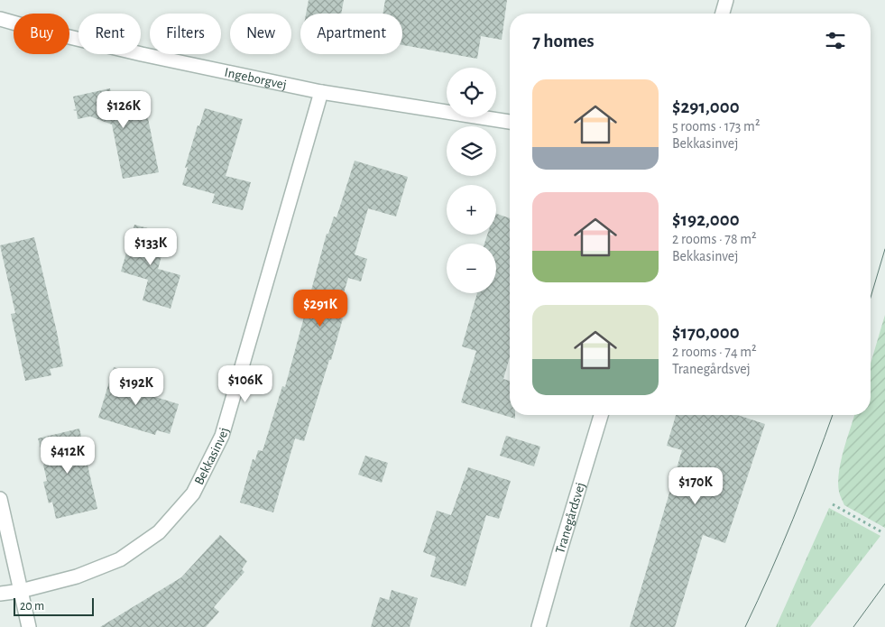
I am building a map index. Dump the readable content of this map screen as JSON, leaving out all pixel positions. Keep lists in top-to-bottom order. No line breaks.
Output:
{"streets":{"street":["Ingeborgvej","Bekkasinvej","Tranegårdsvej"]},"crossings":[["Ingeborgvej","Bekkasinvej"]],"scale_bar":"20 m","page":{"chip":["Buy","Rent","Filters","New","Apartment"],"heading":"7 homes","map_buttons":["+","−"],"list":[{"name":"$291,000","note":"5 rooms · 173 m² · Bekkasinvej"},{"name":"$192,000","note":"2 rooms · 78 m² · Bekkasinvej"},{"name":"$170,000","note":"2 rooms · 74 m² · Tranegårdsvej"}],"price":["$126K","$133K","$291K","$106K","$192K","$412K","$170K"],"scale":"20 m"}}
